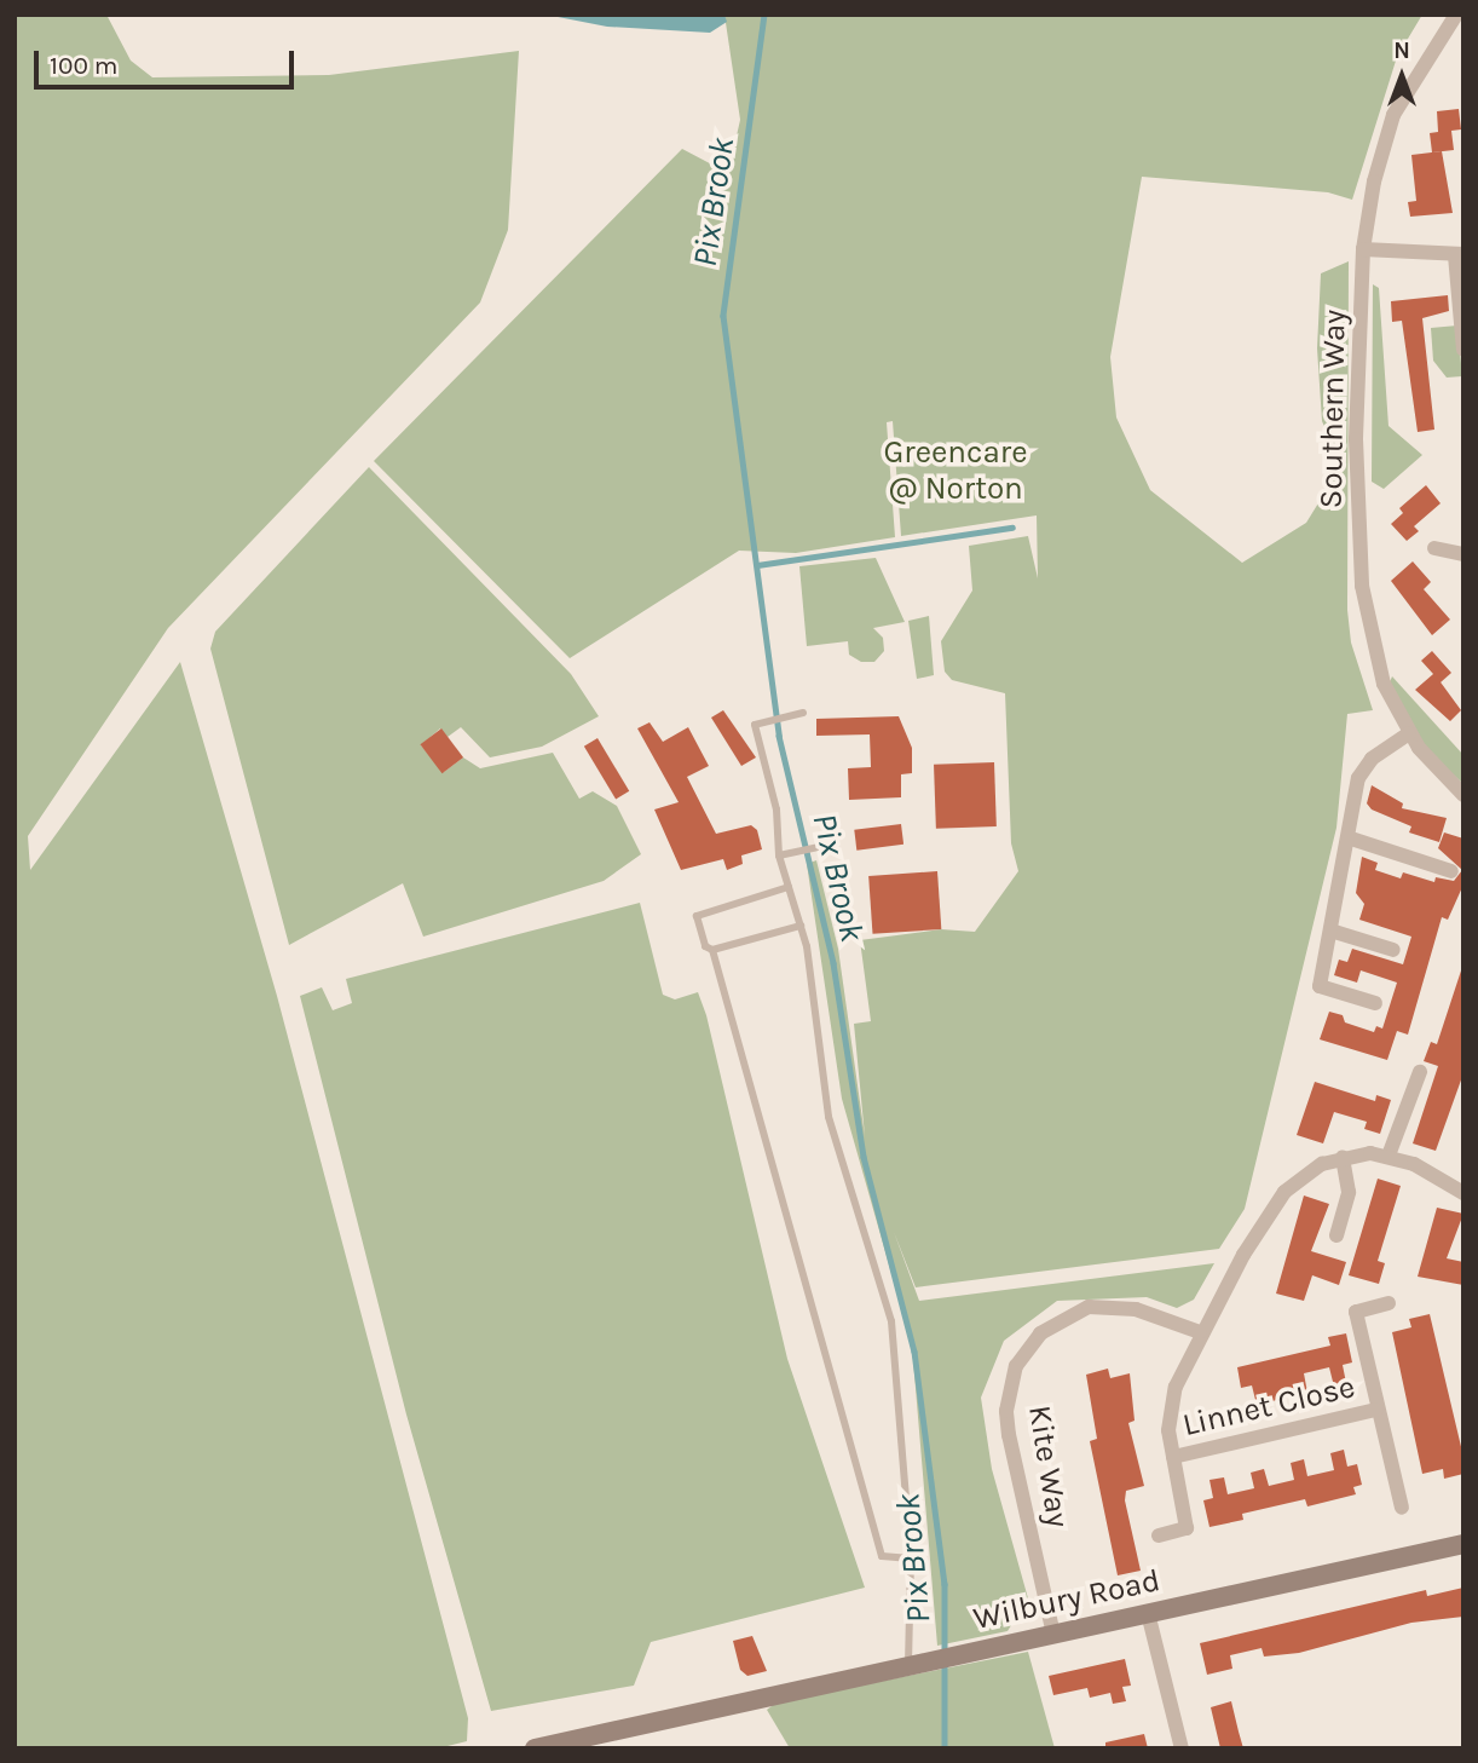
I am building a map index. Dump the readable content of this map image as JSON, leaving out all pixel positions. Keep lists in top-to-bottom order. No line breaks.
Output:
{"streets":{"street":["Southern Way","Linnet Close","Kite Way","Wilbury Road"]},"crossings":[["Kite Way","Wilbury Road"]],"water":["Pix Brook"],"parks":["Greencare @ Norton"],"scale_bar":"100 m","north":"top"}
